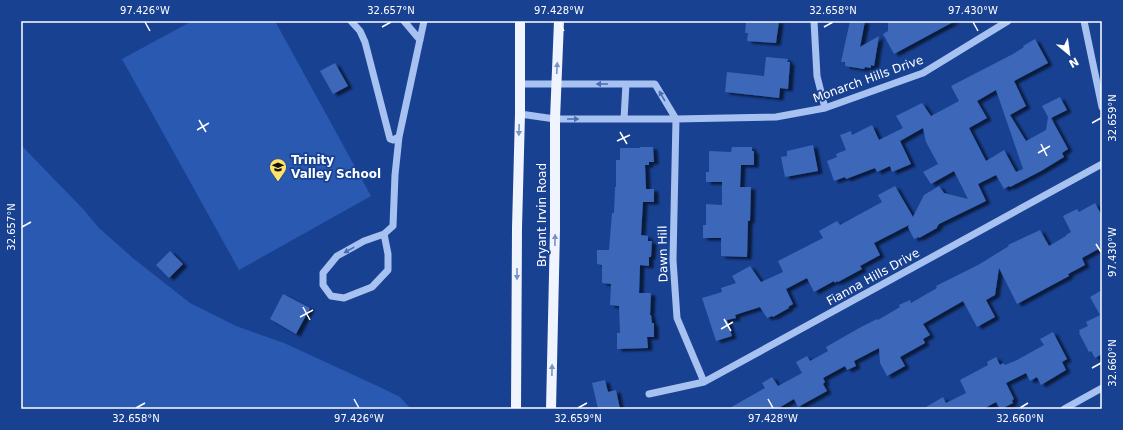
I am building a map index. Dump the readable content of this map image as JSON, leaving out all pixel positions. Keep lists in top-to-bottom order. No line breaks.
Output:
{"streets":{"main road":["Bryant Irvin Road"],"street":["Monarch Hills Drive","Dawn Hill","Fianna Hills Drive"]},"crossings":[["Monarch Hills Drive","Bryant Irvin Road"],["Monarch Hills Drive","Dawn Hill"],["Dawn Hill","Fianna Hills Drive"]],"places":{"school or university":["Trinity Valley School"]},"north":"bottom right","coordinates":["97.426°W","32.657°N","97.428°W","32.658°N","97.430°W","32.659°N","32.660°N"]}
